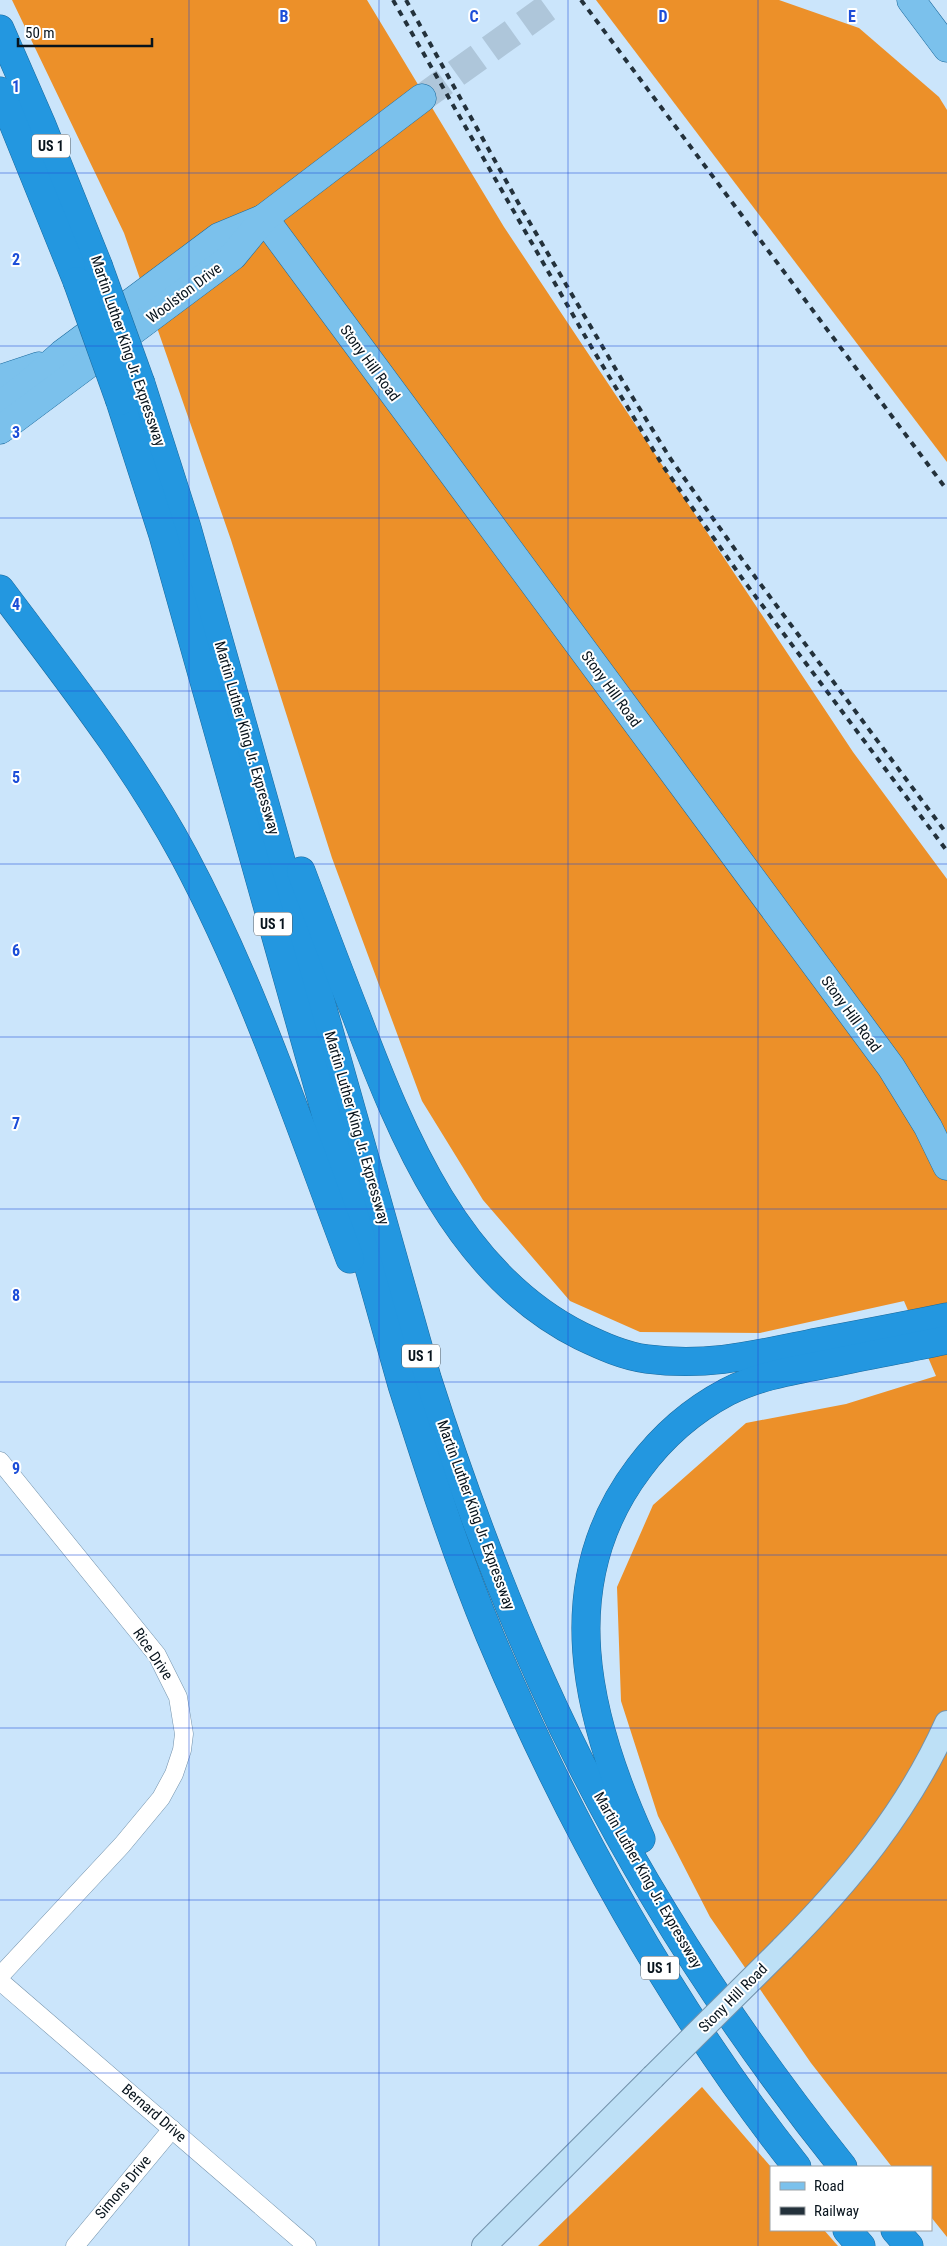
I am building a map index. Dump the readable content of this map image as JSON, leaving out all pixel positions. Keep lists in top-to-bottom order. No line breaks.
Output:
{"streets":{"highway":["US 1","Martin Luther King Jr. Expressway"],"main road":["Woolston Drive","Stony Hill Road"],"street":["Rice Drive","Bernard Drive","Simons Drive"]},"crossings":[["Woolston Drive","Stony Hill Road"],["Bernard Drive","Simons Drive"]],"legend":["Road","Railway"],"scale_bar":"50 m","grid":{"columns":["B","C","D","E"],"rows":["1","2","3","4","5","6","7","8","9"]}}
